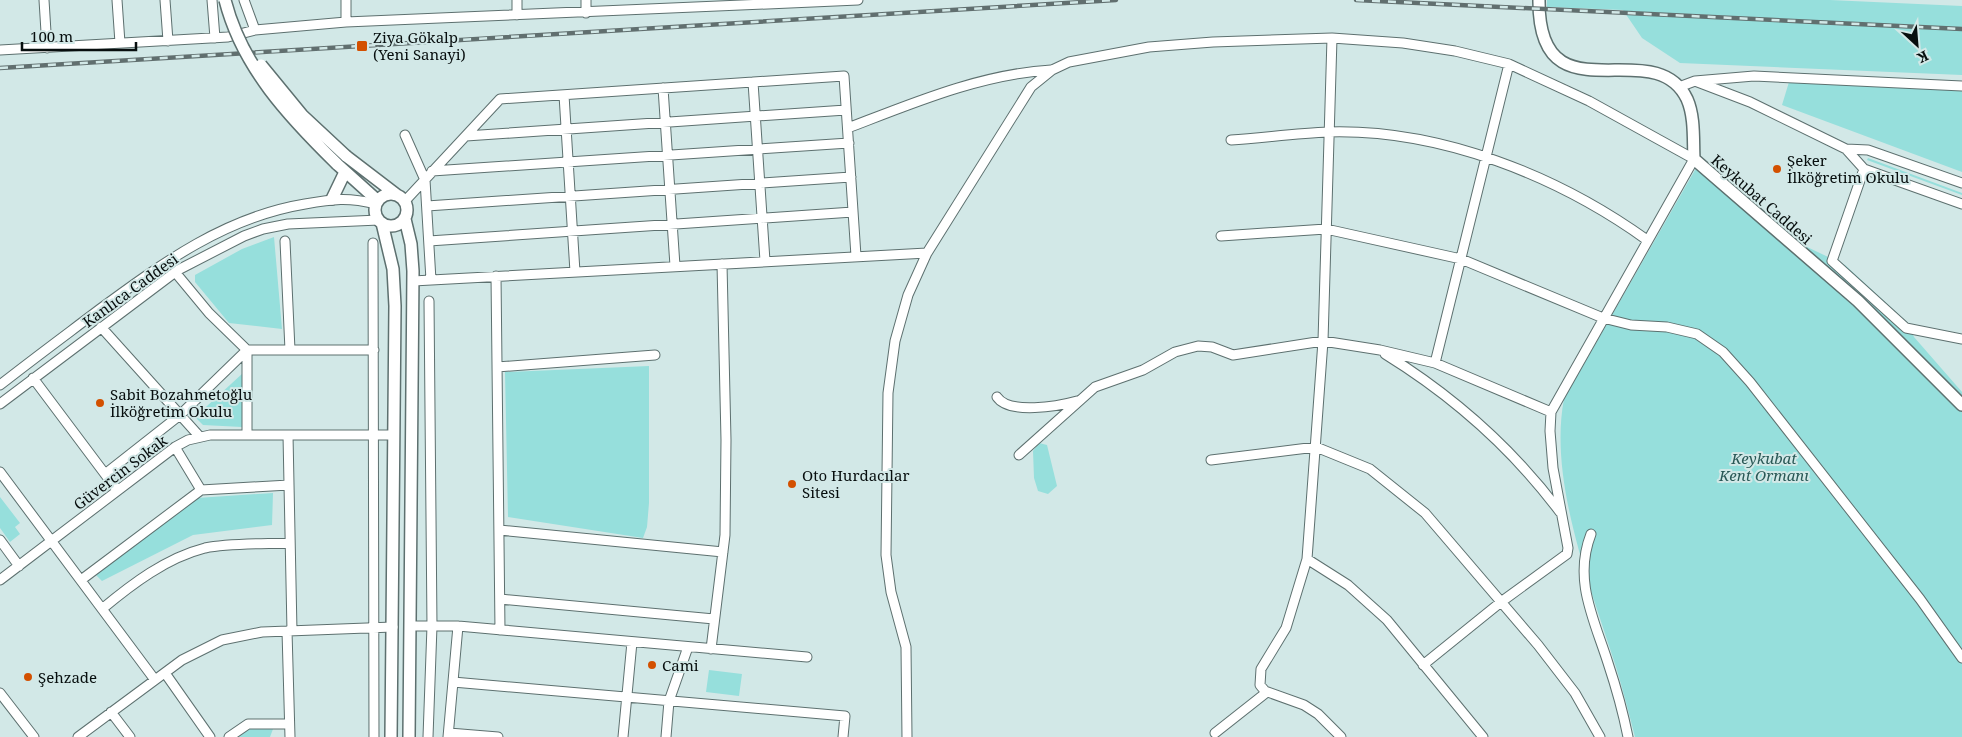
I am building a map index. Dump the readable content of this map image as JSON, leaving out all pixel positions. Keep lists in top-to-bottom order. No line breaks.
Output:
{"streets":{"street":["Keykubat Caddesi","Kanlıca Caddesi","Güvercin Sokak"]},"parks":["Keykubat Kent Ormanı"],"places":{"transit":["Ziya Gökalp (Yeni Sanayi)"],"other":["Şeker İlköğretim Okulu","Sabit Bozahmetoğlu İlköğretim Okulu","Oto Hurdacılar Sitesi","Cami","Şehzade"]},"scale_bar":"100 m","north":"bottom right"}
